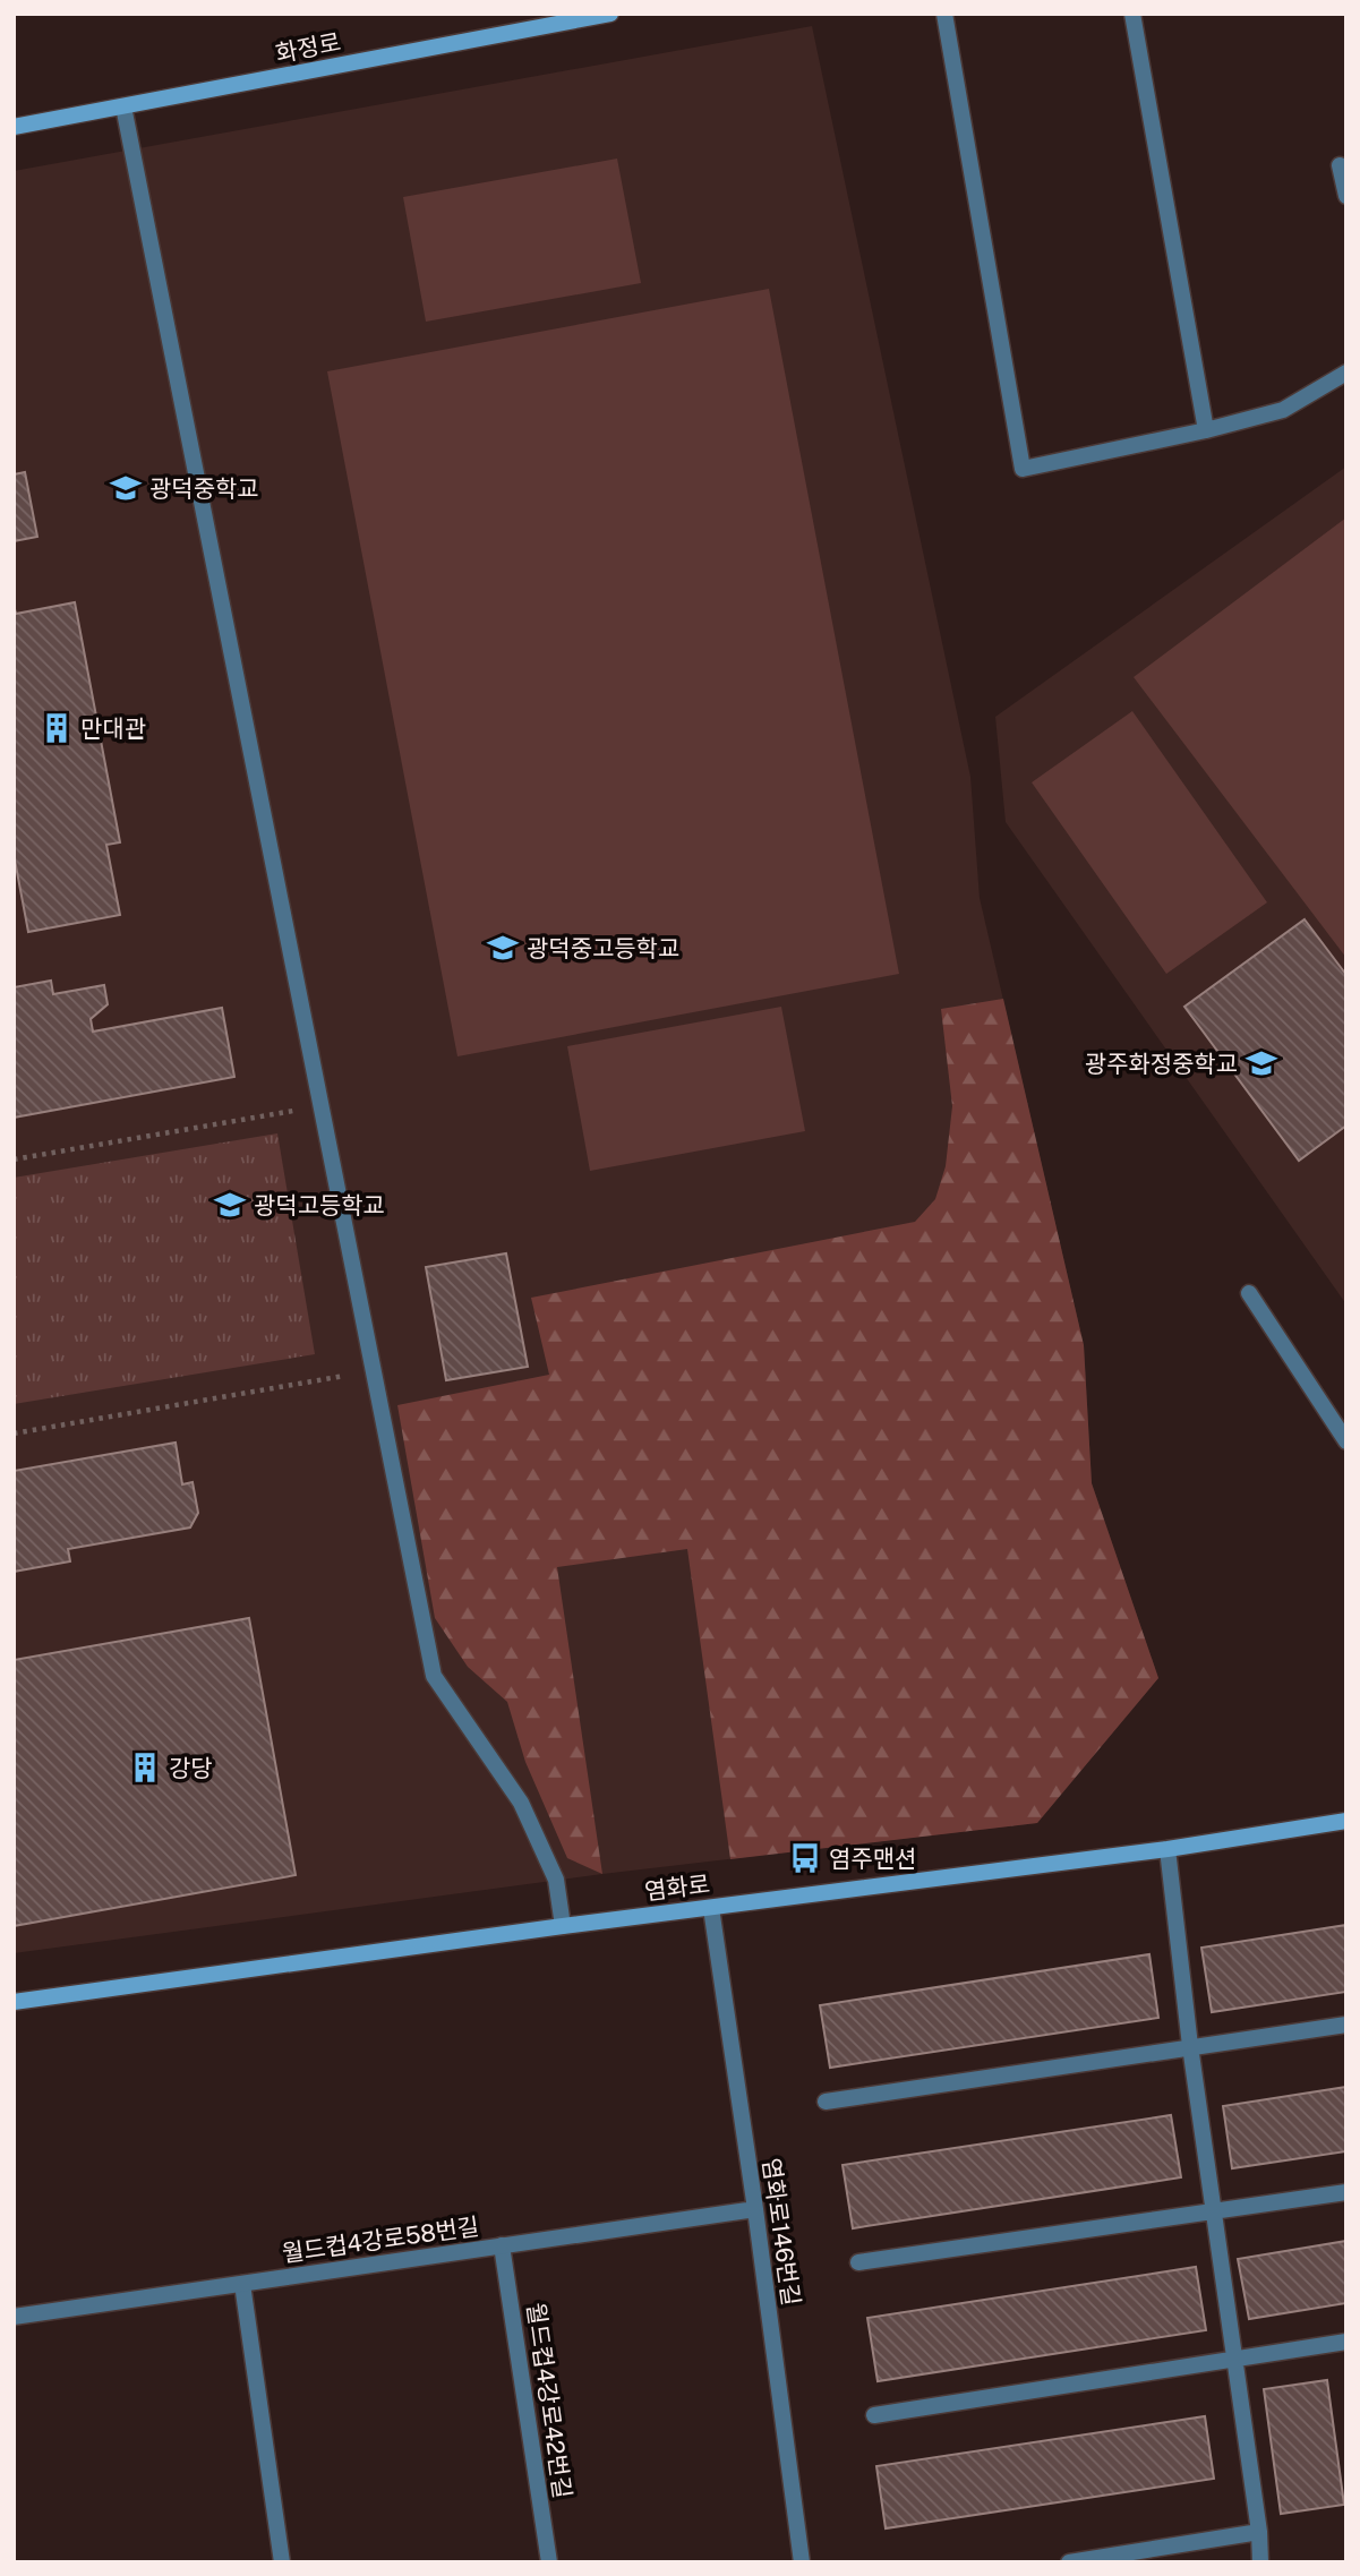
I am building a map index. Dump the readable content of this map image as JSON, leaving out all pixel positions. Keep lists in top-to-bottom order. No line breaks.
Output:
{"streets":{"street":["화정로","염화로","염화로146번길","월드컵4강로58번길","월드컵4강로42번길"]},"crossings":[["염화로","염화로146번길"],["염화로146번길","월드컵4강로58번길"],["월드컵4강로58번길","월드컵4강로42번길"]],"places":{"school or university":["광덕중학교","광덕중고등학교","광주화정중학교","광덕고등학교"],"building":["만대관","강당"],"bus stop":["염주맨션"]}}
